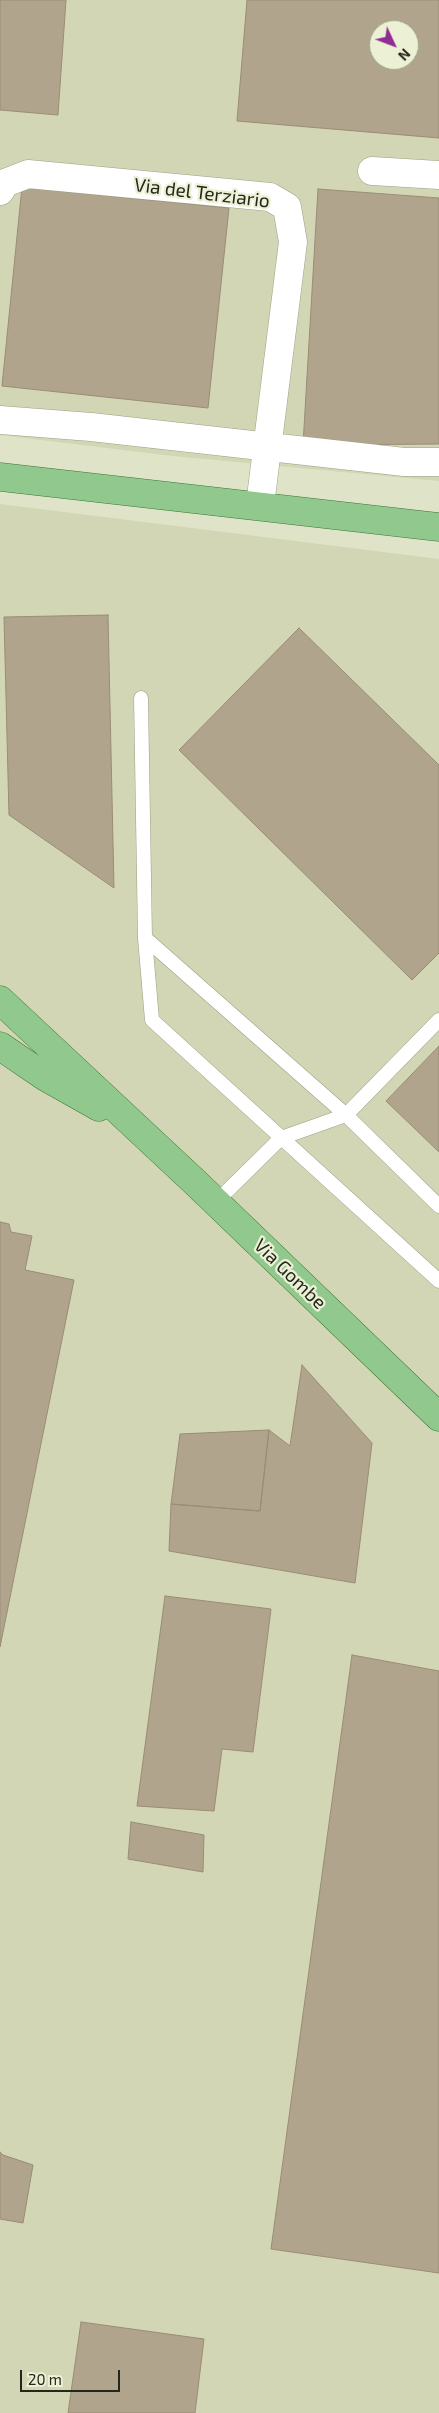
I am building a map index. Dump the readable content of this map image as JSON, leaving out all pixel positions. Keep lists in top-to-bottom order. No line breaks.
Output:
{"streets":{"main road":["Via Gombe"],"street":["Via del Terziario"]},"scale_bar":"20 m","north":"bottom right"}
